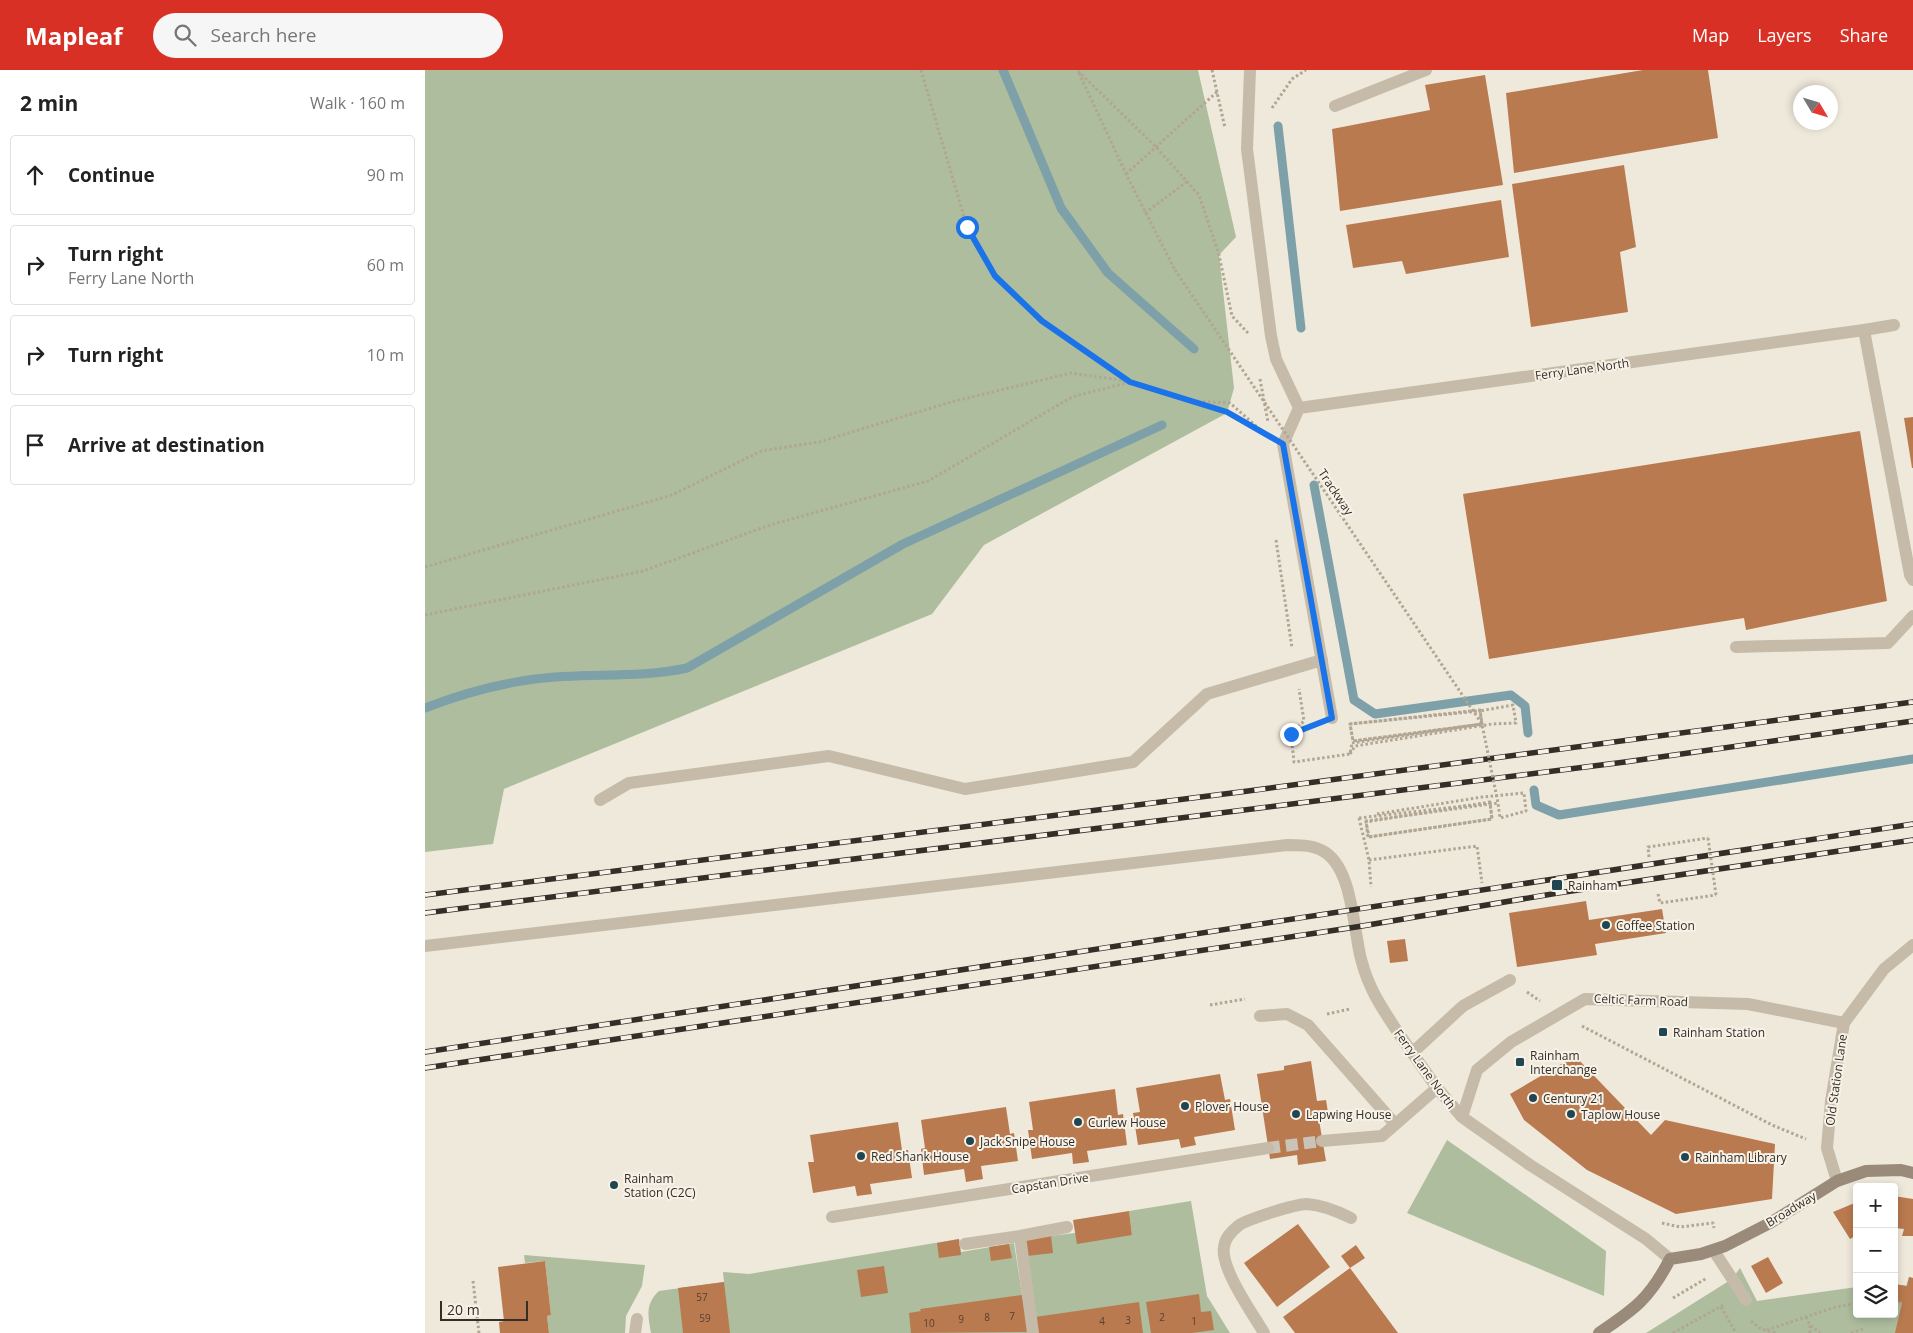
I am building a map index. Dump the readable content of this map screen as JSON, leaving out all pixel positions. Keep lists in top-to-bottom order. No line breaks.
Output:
{"streets":{"main road":["Broadway"],"street":["Ferry Lane North","Celtic Farm Road","Old Station Lane","Capstan Drive"],"path":["Trackway"]},"crossings":[["Ferry Lane North","Celtic Farm Road"],["Ferry Lane North","Broadway"],["Celtic Farm Road","Old Station Lane"],["Old Station Lane","Broadway"]],"places":{"transit":["Rainham","Rainham Station","Rainham Interchange"],"other":["Coffee Station","Century 21","Plover House","Lapwing House","Taplow House","Curlew House","Jack Snipe House","Red Shank House","Rainham Library","Rainham Station (C2C)"]},"house_numbers":["57","7","8","2","59","9","3","4","1","10"],"scale_bar":"20 m","north":"bottom right","page":{"header":"Mapleaf","search":"Search here","nav":["Map","Layers","Share"],"heading":["2 min","Walk · 160 m"],"list":[["Continue","90 m"],["Turn right","Ferry Lane North","60 m"],["Turn right","10 m"],"Arrive at destination"],"map_buttons":["+","−"],"scale":"20 m"}}
